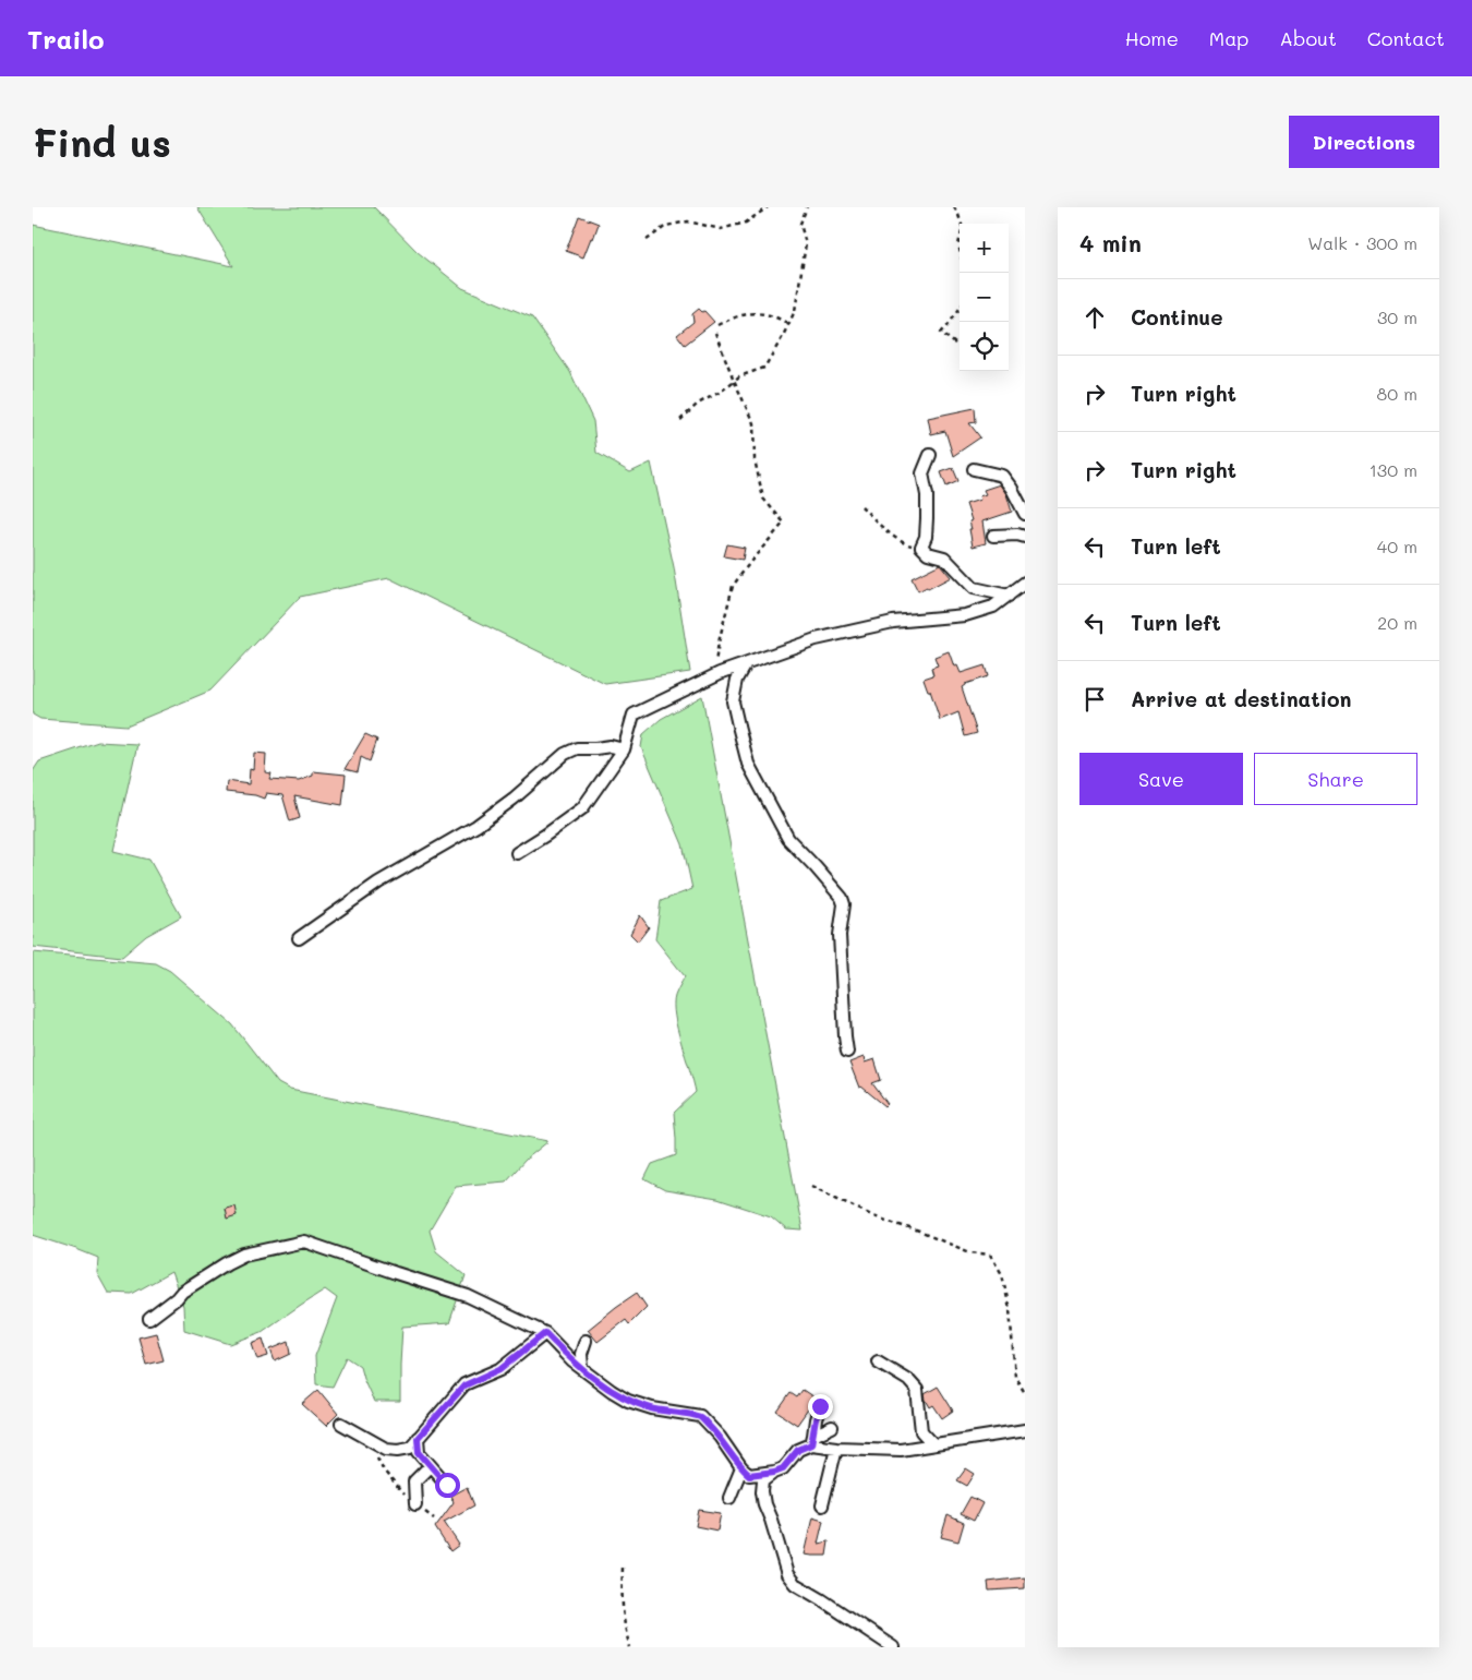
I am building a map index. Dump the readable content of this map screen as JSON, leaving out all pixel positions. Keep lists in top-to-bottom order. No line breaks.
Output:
{"page":{"header":"Trailo","nav":["Home","Map","About","Contact"],"buttons":["Directions",["Save","Share"]],"title":"Find us","heading":["4 min","Walk · 300 m"],"map_buttons":["+","−"],"list":[["Continue","30 m"],["Turn right","80 m"],["Turn right","130 m"],["Turn left","40 m"],["Turn left","20 m"],"Arrive at destination"]}}
